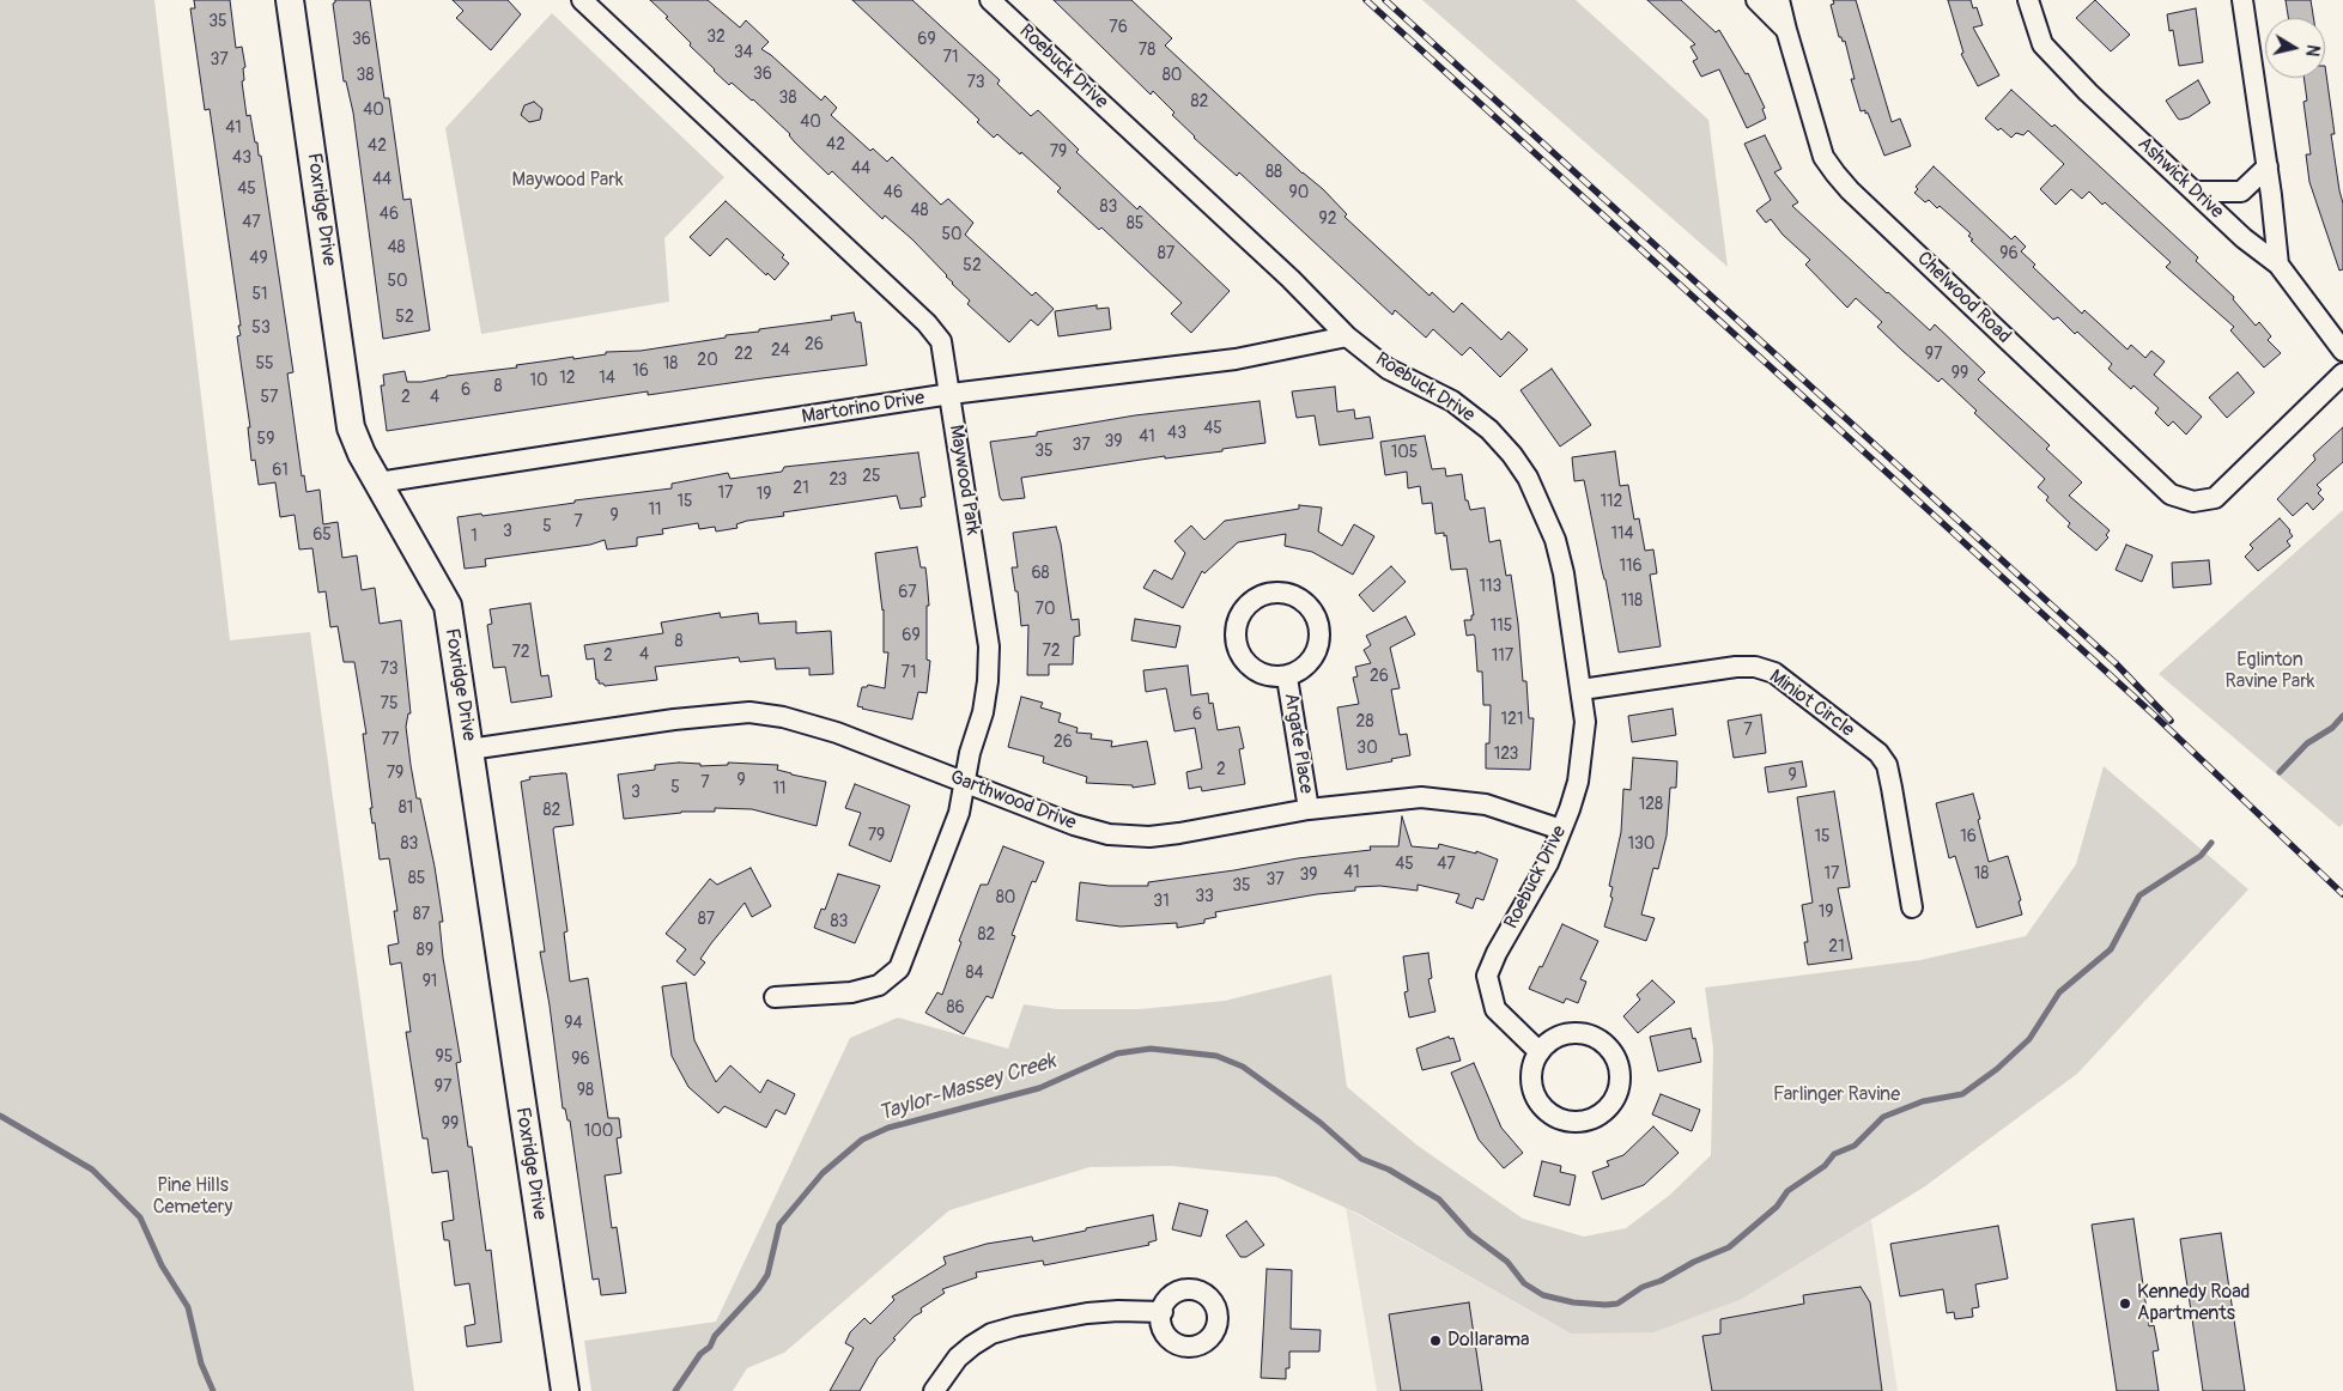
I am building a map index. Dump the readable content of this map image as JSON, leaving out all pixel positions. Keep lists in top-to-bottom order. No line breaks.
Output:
{"streets":{"street":["Roebuck Drive","Ashwick Drive","Foxridge Drive","Chelwood Road","Martorino Drive","Maywood Park","Miniot Circle","Argate Place","Garthwood Drive"]},"crossings":[["Roebuck Drive","Martorino Drive"],["Roebuck Drive","Miniot Circle"],["Roebuck Drive","Garthwood Drive"],["Foxridge Drive","Martorino Drive"],["Foxridge Drive","Garthwood Drive"],["Martorino Drive","Maywood Park"],["Maywood Park","Garthwood Drive"],["Argate Place","Garthwood Drive"]],"water":["Taylor-Massey Creek"],"parks":["Maywood Park","Eglinton Ravine Park","Farlinger Ravine","Pine Hills Cemetery"],"places":["Kennedy Road Apartments","Dollarama"],"house_numbers":["35","76","32","36","69","78","34","71","37","36","38","80","73","38","82","40","40","41","42","42","79","43","44","88","44","45","46","90","83","48","46","92","47","85","50","48","87","96","49","52","50","51","52","53","26","24","22","97","20","55","18","16","99","12","14","10","8","6","57","2","4","45","43","41","59","39","37","35","105","61","25","23","21","17","19","15","112","11","9","7","5","3","114","65","1","116","68","113","67","118","70","115","69","8","72","72","4","2","117","73","71","26","75","6","121","28","7","77","26","30","123","2","79","9","9","7","5","11","3","128","81","82","79","15","16","83","130","45","47","41","17","18","39","85","37","35","33","80","31","19","87","87","83","82","21","89","84","91","86","94","95","96","97","98","99","100"],"north":"right"}
